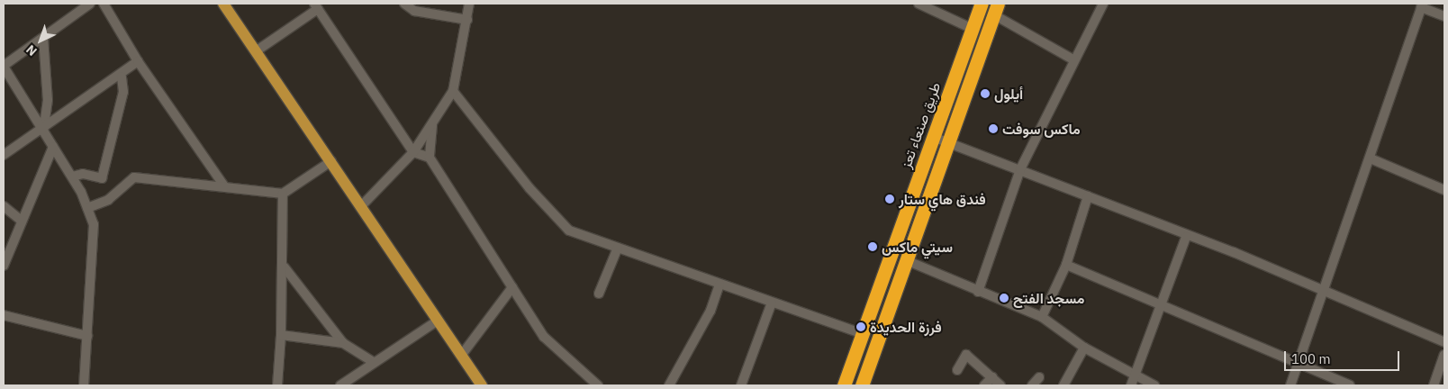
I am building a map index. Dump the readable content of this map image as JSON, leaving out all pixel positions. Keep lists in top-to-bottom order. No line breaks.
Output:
{"streets":{"highway":["طريق صنعاء تعز"]},"places":["أيلول","ماكس سوفت","فندق هاي ستار","سيتي ماكس","مسجد الفتح","فرزة الحديدة"],"scale_bar":"100 m","north":"bottom left"}
